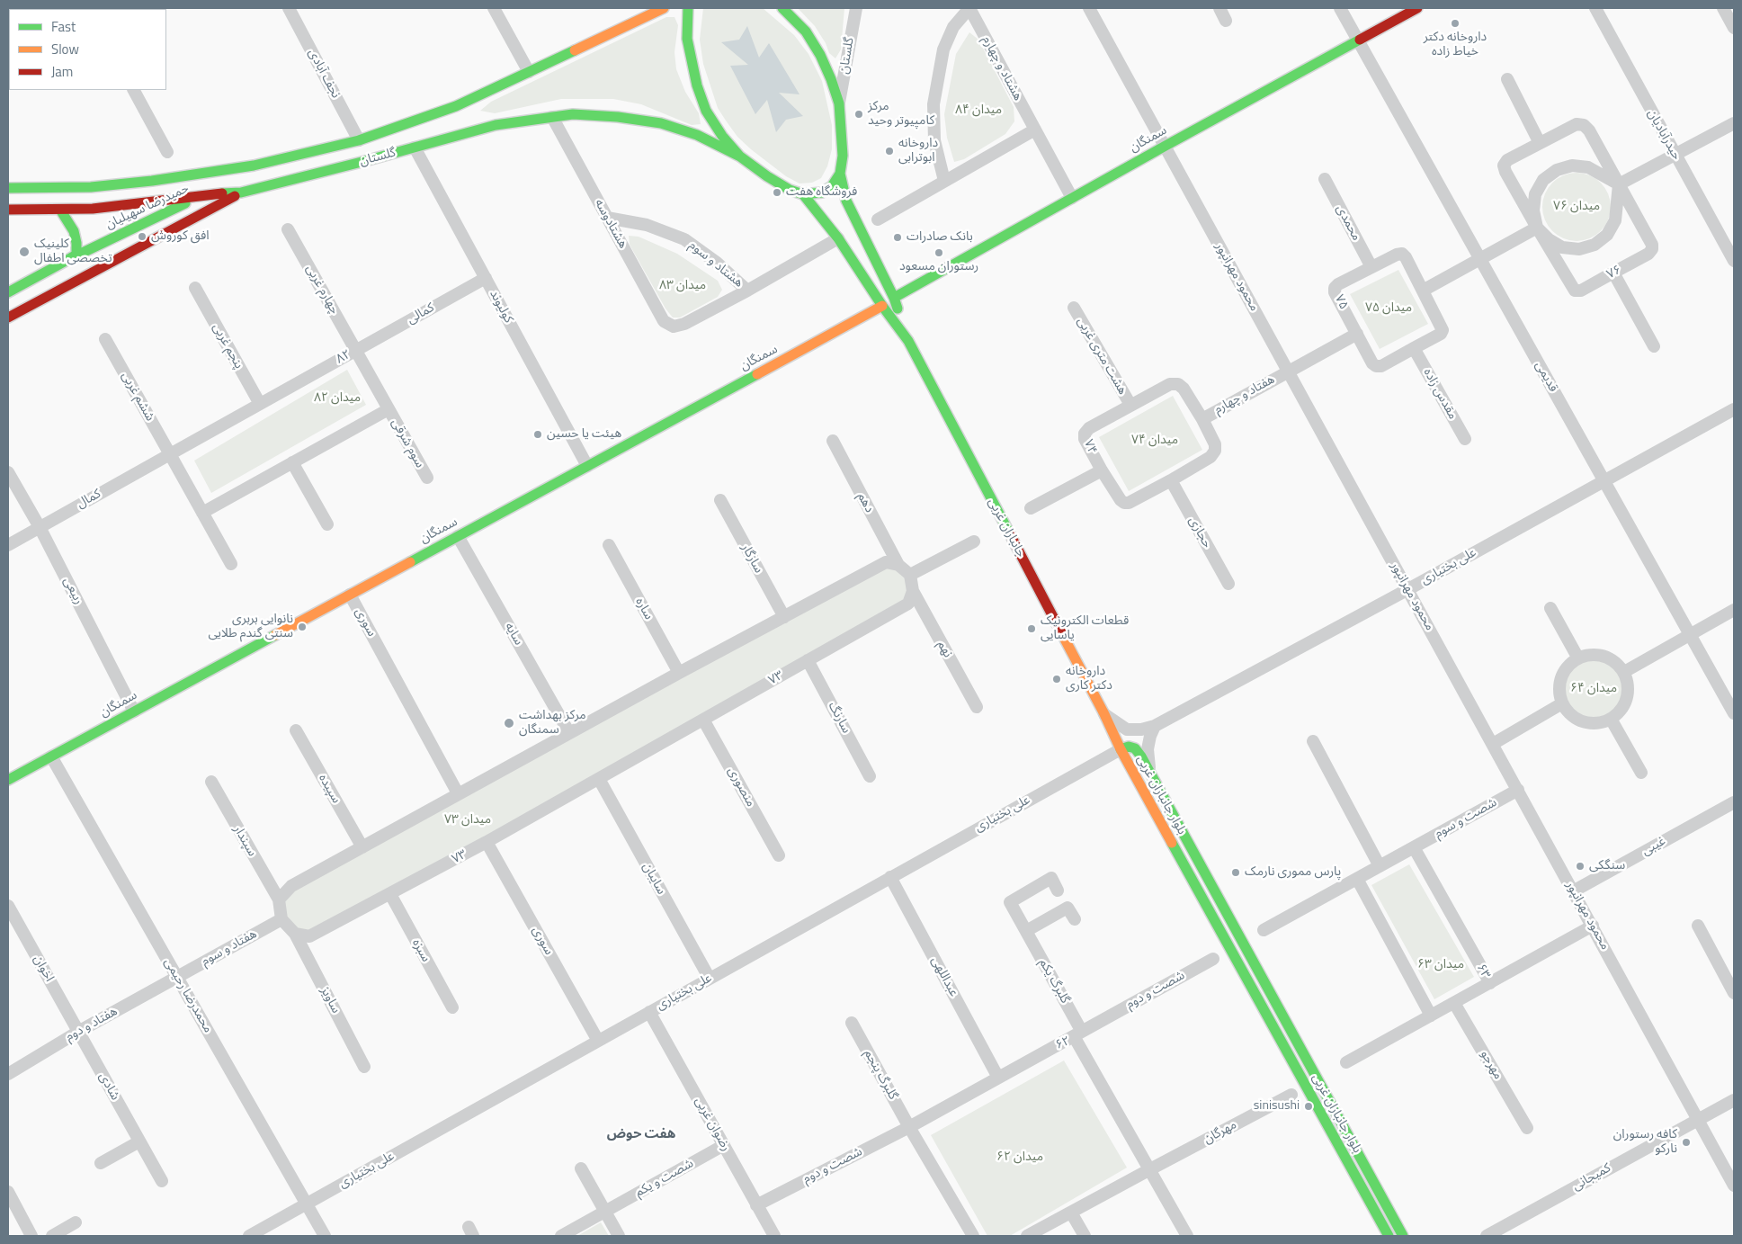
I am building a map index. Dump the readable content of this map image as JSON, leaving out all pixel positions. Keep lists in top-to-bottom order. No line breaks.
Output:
{"streets":{"main road":["گلستان","سمنگان","حمیدرضا سهیلیان","جانبازان غربی","بلوار جانبازان غربی"],"street":["هشتاد و چهارم","نجف آبادی","حیدرآبادیان","محمدی","هشتادوسه","هشتاد و سوم","۷۶","محمود مهرانپور","چهارم غربی","۷۵","کولیوند","کمالی","پنجم غربی","هشت متری غربی","۸۲","قدیمی","مقدس زاده","هفتاد و چهارم","ششم غربی","سوم شرقی","۷۴","کمال","دهم","حجازی","سازگار","علی بختیاری","ربیعی","ساره","سوری","سایه","نهم","۷۳","سارنگ","منصوری","سپیده","شصت و سوم","سپندار","غیبی","سایبان","هفتاد و سوم","سبزه","اخوان","۶۳","عبداللهی","گلبرگ یکم","شصت و دوم","محمدرضا رحیمی","ساویز","هفتاد و دوم","۶۲","مهرجو","گلبرگ پنجم","شادی","رضوان غربی","مهرگان","کمیجانی","شصت و یکم"]},"crossings":[["گلستان","نجف آبادی"],["گلستان","حمیدرضا سهیلیان"],["گلستان","هشتادوسه"],["گلستان","کولیوند"],["گلستان","جانبازان غربی"],["هشتاد و چهارم","سمنگان"],["سمنگان","محمود مهرانپور"],["سمنگان","کولیوند"],["سمنگان","قدیمی"],["سمنگان","جانبازان غربی"],["سمنگان","ربیعی"],["سمنگان","سوری"],["سمنگان","سایه"],["سمنگان","محمدرضا رحیمی"],["محمدی","۷۵"],["هشتادوسه","هشتاد و سوم"],["هشتاد و سوم","جانبازان غربی"],["محمود مهرانپور","هفتاد و چهارم"],["محمود مهرانپور","علی بختیاری"],["محمود مهرانپور","شصت و سوم"],["محمود مهرانپور","غیبی"],["محمود مهرانپور","کمیجانی"],["چهارم غربی","کمالی"],["چهارم غربی","۸۲"],["۷۵","مقدس زاده"],["۷۵","هفتاد و چهارم"],["کولیوند","کمالی"],["کمالی","۸۲"],["پنجم غربی","۸۲"],["هشت متری غربی","۷۴"],["۸۲","ششم غربی"],["۸۲","سوم شرقی"],["۸۲","کمال"],["قدیمی","علی بختیاری"],["هفتاد و چهارم","۷۴"],["ششم غربی","کمال"],["۷۴","حجازی"],["کمال","ربیعی"],["جانبازان غربی","علی بختیاری"],["جانبازان غربی","بلوار جانبازان غربی"],["علی بختیاری","سوری"],["علی بختیاری","بلوار جانبازان غربی"],["علی بختیاری","سایبان"],["علی بختیاری","عبداللهی"],["علی بختیاری","محمدرضا رحیمی"],["علی بختیاری","رضوان غربی"],["سوری","۷۳"],["نهم","۷۳"],["۷۳","سارنگ"],["۷۳","منصوری"],["۷۳","سایبان"],["۷۳","سبزه"],["۷۳","ساویز"],["شصت و سوم","۶۳"],["هفتاد و سوم","محمدرضا رحیمی"],["هفتاد و سوم","هفتاد و دوم"],["اخوان","هفتاد و دوم"],["اخوان","شادی"],["۶۳","مهرجو"],["عبداللهی","۶۲"],["گلبرگ یکم","شصت و دوم"],["گلبرگ یکم","۶۲"],["شصت و دوم","۶۲"],["شصت و دوم","گلبرگ پنجم"],["شصت و دوم","رضوان غربی"],["محمدرضا رحیمی","هفتاد و دوم"],["هفتاد و دوم","شادی"],["۶۲","گلبرگ پنجم"],["۶۲","مهرگان"],["رضوان غربی","شصت و یکم"]],"districts":["هفت حوض"],"parks":["میدان ۸۴","میدان ۷۶","میدان ۸۳","میدان ۷۵","میدان ۸۲","میدان ۷۴","میدان ۶۴","میدان ۷۳","میدان ۶۳","میدان ۶۲"],"places":["داروخانه دکتر خیاط زاده","مرکز کامپیوتر وحید","داروخانه ابوترابی","فروشگاه هفت","افق کوروش","بانک صادرات","کلینیک تخصصی اطفال","رستوران مسعود","هیئت یا حسین","نانوایی بربری سنتی گندم طلایی","قطعات الکترونیک یاسایی","داروخانه دکتر کاری","مرکز بهداشت سمنگان","سنگکی","پارس مموری نارمک","sinisushi","کافه رستوران نارکو"],"legend":["Fast","Slow","Jam"]}
